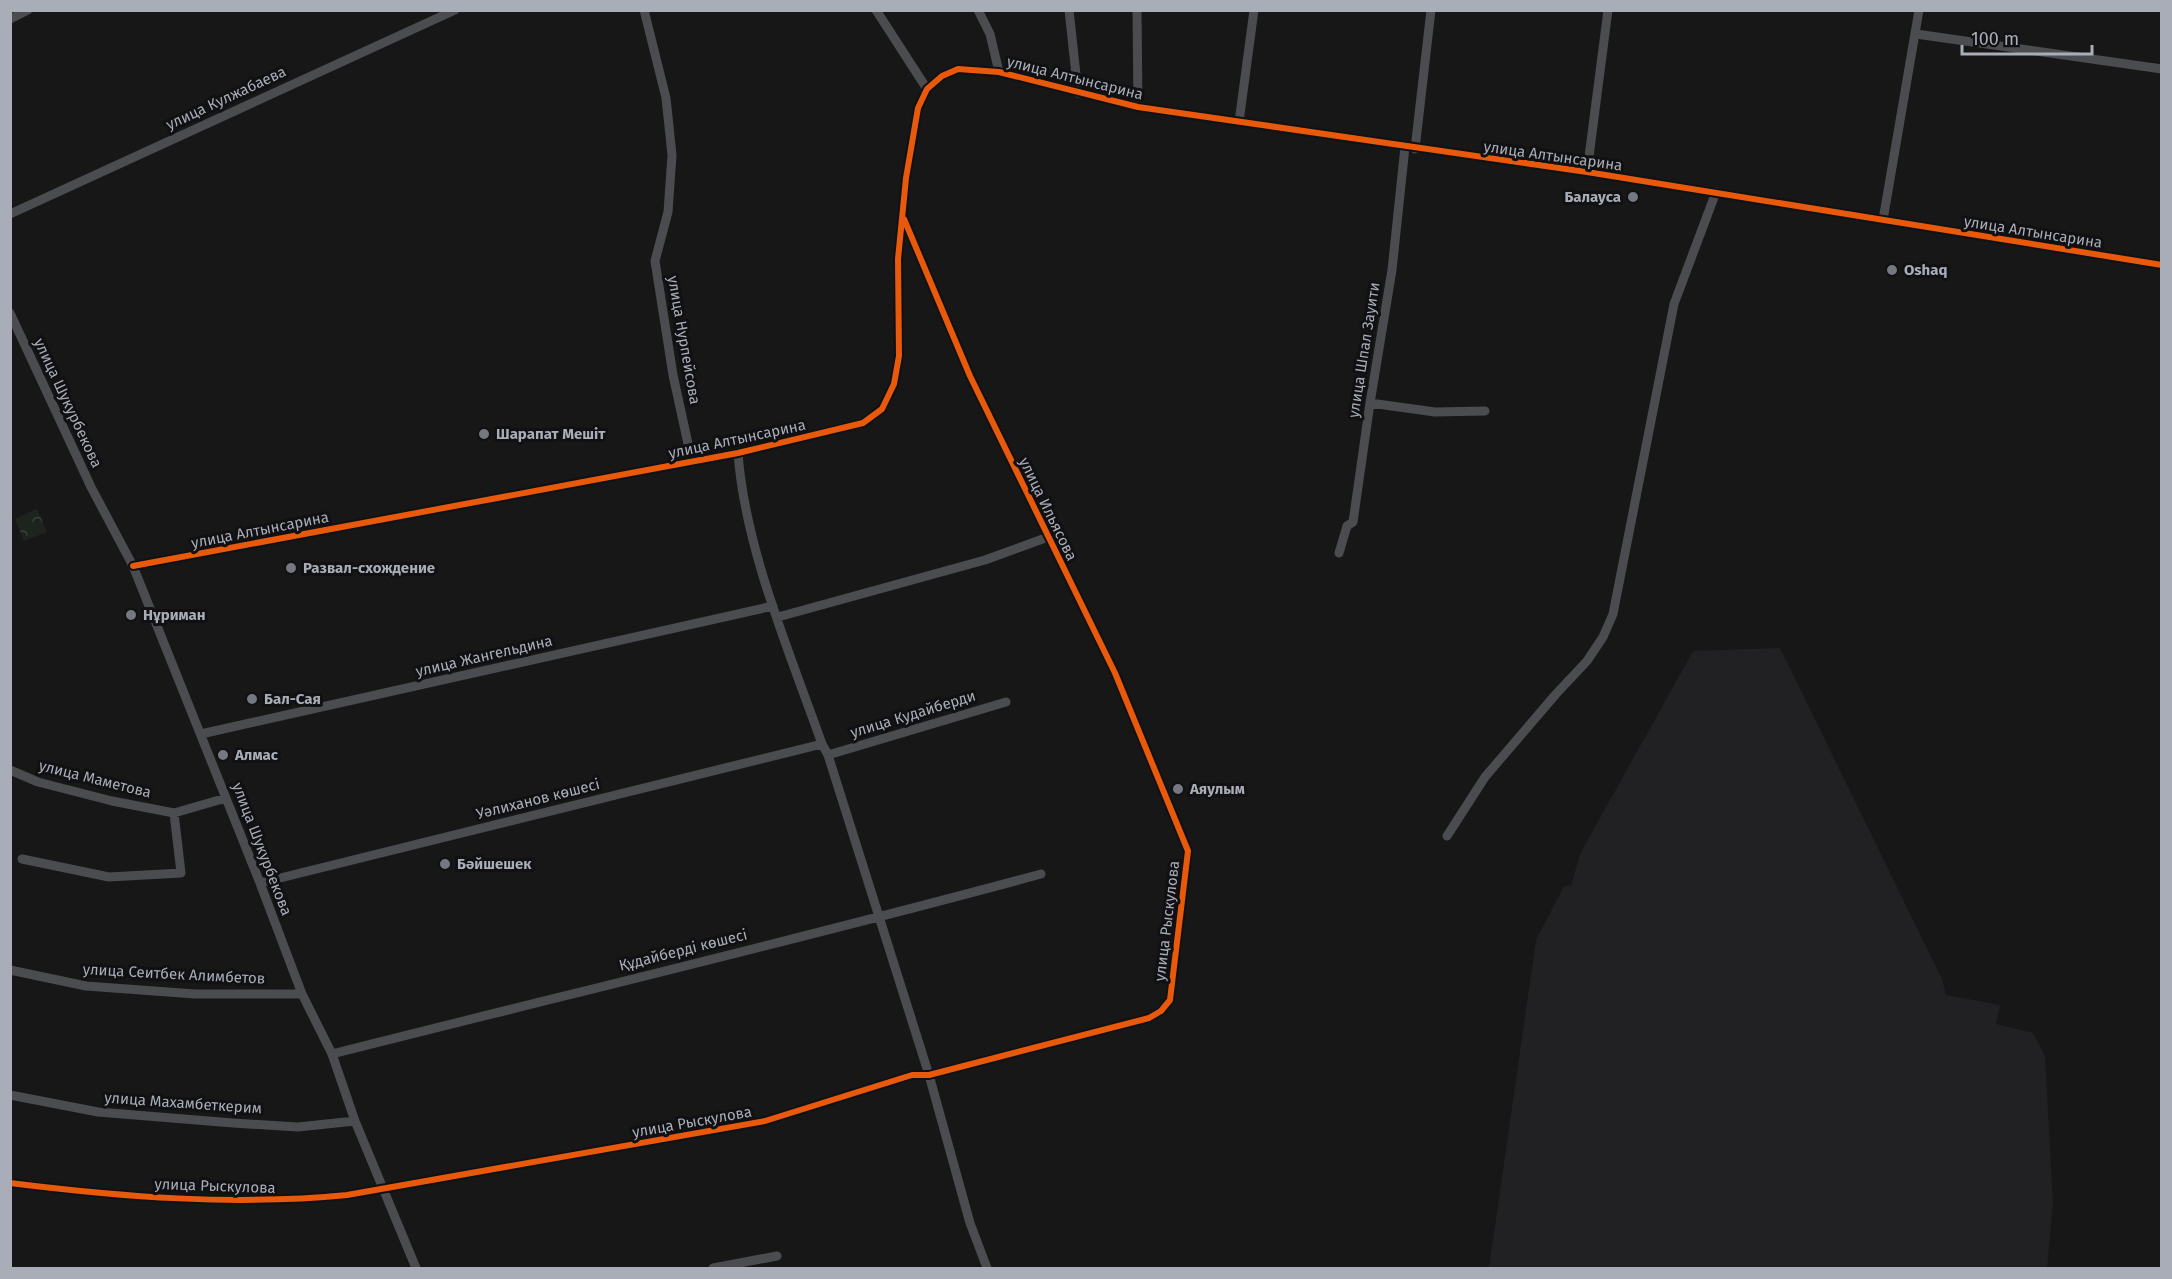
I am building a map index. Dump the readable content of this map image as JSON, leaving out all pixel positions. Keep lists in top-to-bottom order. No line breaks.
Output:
{"streets":{"street":["улица Алтынсарина","улица Кулжабаева","улица Нурпейсова","улица Шпал Зауити","улица Шукурбекова","улица Ильясова","улица Жангельдина","улица Кудайберди","улица Маметова","Уәлиханов көшесі","улица Рыскулова","Құдайберді көшесі","улица Сеитбек Алимбетов","улица Махамбеткерим"]},"crossings":[["улица Алтынсарина","улица Нурпейсова"],["улица Алтынсарина","улица Шпал Зауити"],["улица Алтынсарина","улица Шукурбекова"],["улица Алтынсарина","улица Ильясова"],["улица Шукурбекова","улица Жангельдина"],["улица Шукурбекова","улица Маметова"],["улица Шукурбекова","Уәлиханов көшесі"],["улица Шукурбекова","улица Рыскулова"],["улица Шукурбекова","Құдайберді көшесі"],["улица Шукурбекова","улица Сеитбек Алимбетов"],["улица Шукурбекова","улица Махамбеткерим"],["улица Ильясова","улица Рыскулова"]],"places":["Балауса","Oshaq","Шарапат Мешіт","Развал-схождение","Нұриман","Бал-Сая","Алмас","Аяулым","Бәйшешек"],"scale_bar":"100 m"}
